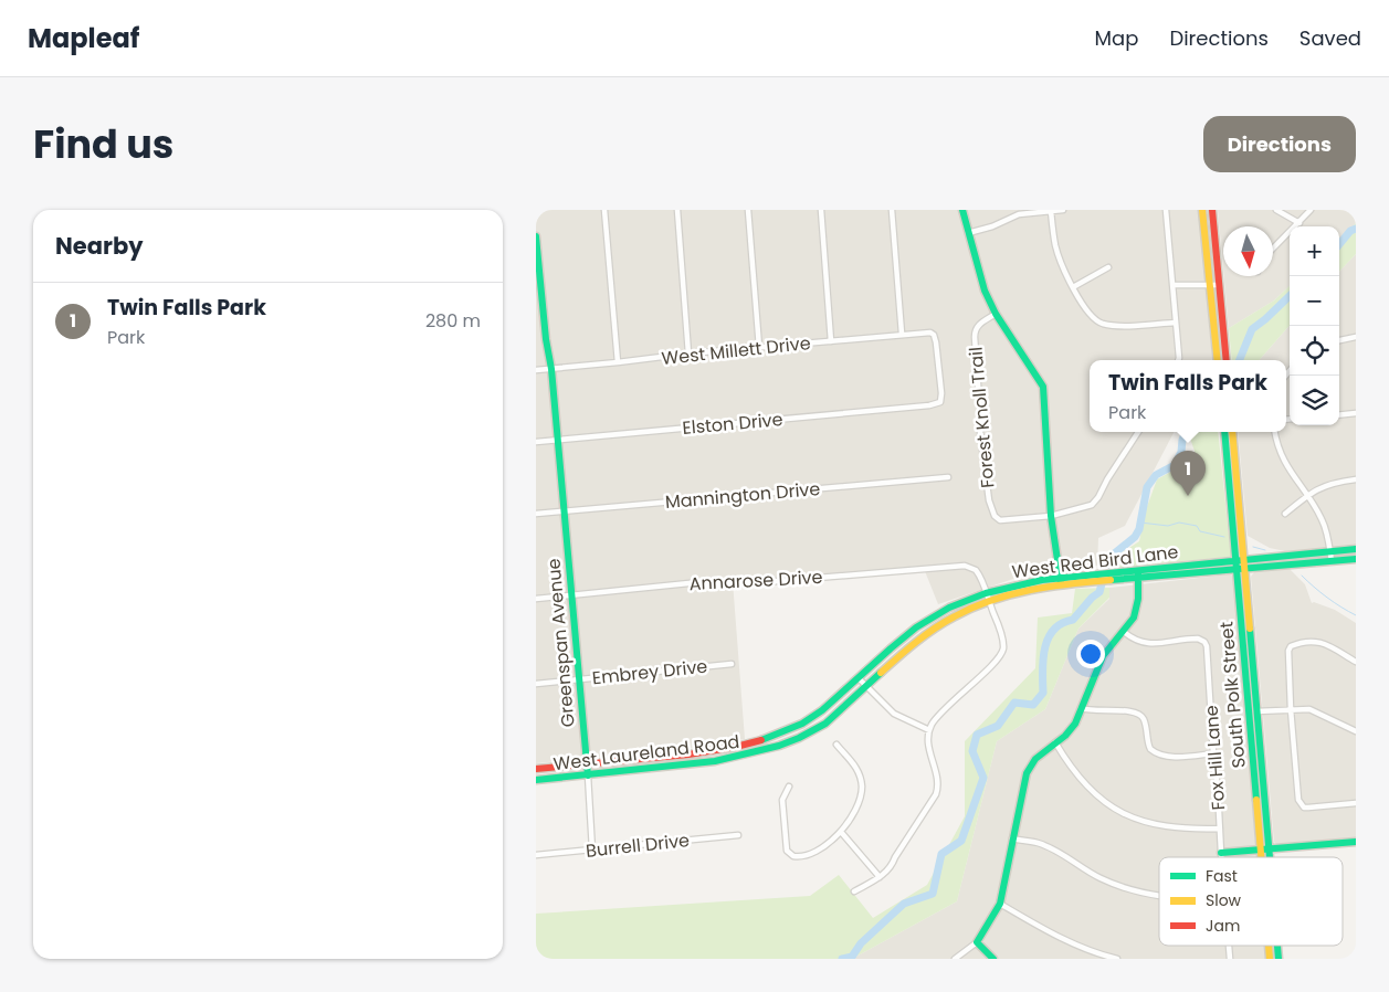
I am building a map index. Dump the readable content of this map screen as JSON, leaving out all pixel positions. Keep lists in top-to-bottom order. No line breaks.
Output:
{"streets":{"main road":["West Red Bird Lane","Greenspan Avenue","South Polk Street","West Laureland Road"],"street":["West Millett Drive","Forest Knoll Trail","Elston Drive","Mannington Drive","Annarose Drive","Embrey Drive","Fox Hill Lane","Burrell Drive"]},"crossings":[["West Millett Drive","Elston Drive"],["West Millett Drive","Greenspan Avenue"],["Elston Drive","Greenspan Avenue"],["Mannington Drive","Greenspan Avenue"],["West Red Bird Lane","Annarose Drive"],["West Red Bird Lane","South Polk Street"],["West Red Bird Lane","West Laureland Road"],["Annarose Drive","Greenspan Avenue"],["Greenspan Avenue","Embrey Drive"],["Greenspan Avenue","West Laureland Road"],["Greenspan Avenue","Burrell Drive"]],"legend":["Fast","Slow","Jam"],"north":"bottom","page":{"header":"Mapleaf","nav":["Map","Directions","Saved"],"title":"Find us","buttons":"Directions","heading":"Nearby","map_buttons":["+","−"],"list":[{"mark":"1","name":"Twin Falls Park","note":"Park","value":"280 m"}],"popup":["Twin Falls Park","Park"],"pins":"1"}}
